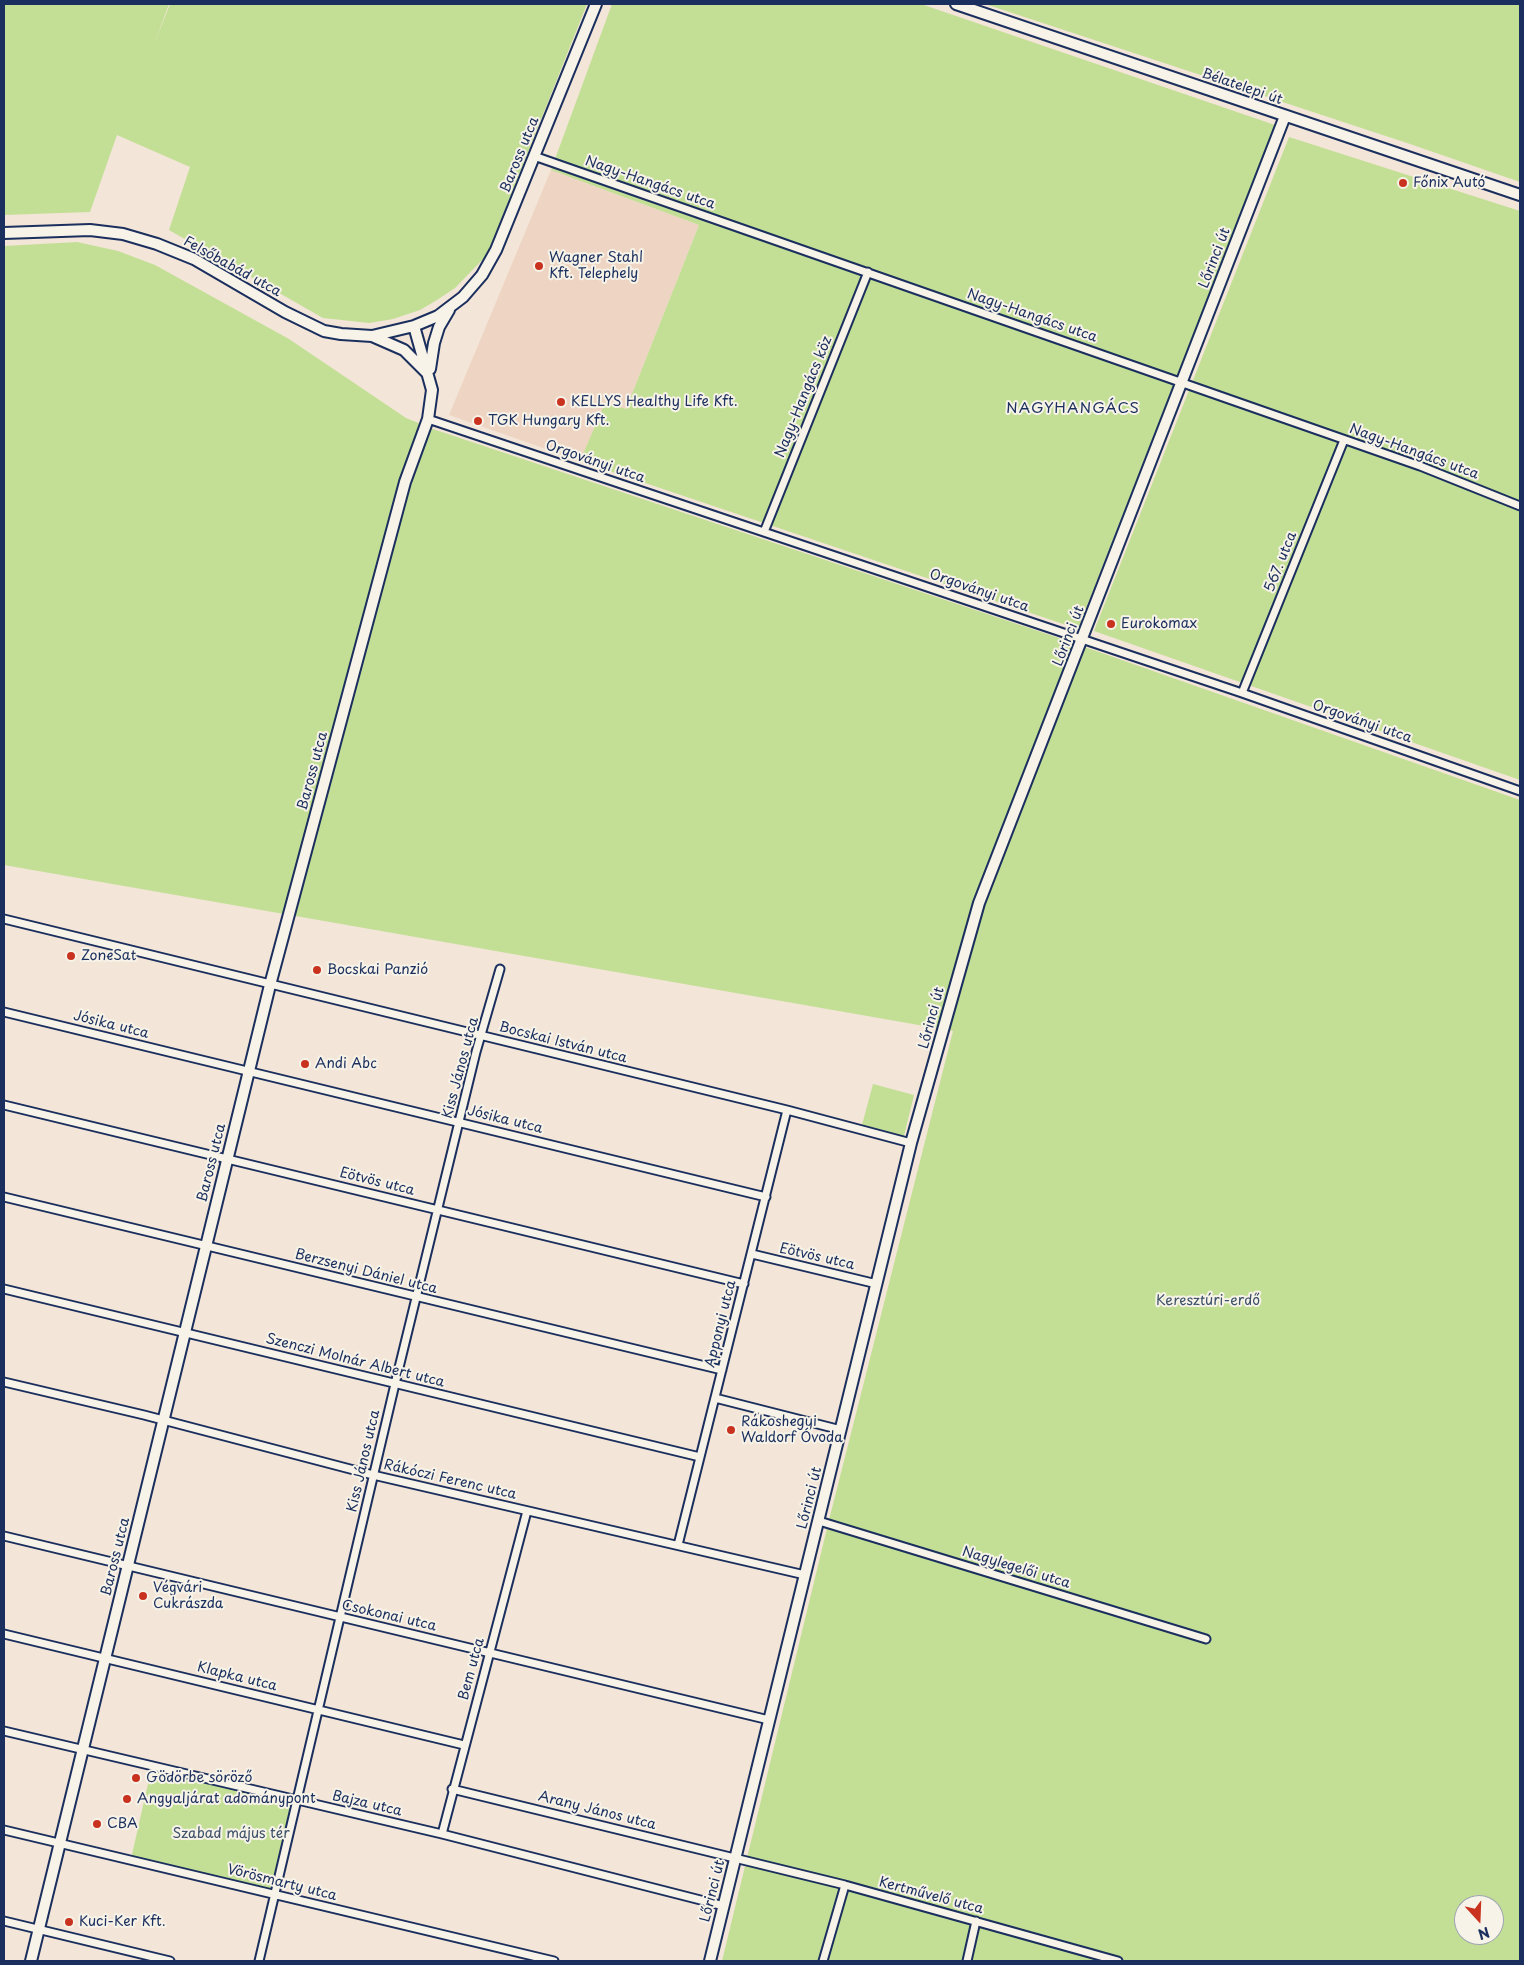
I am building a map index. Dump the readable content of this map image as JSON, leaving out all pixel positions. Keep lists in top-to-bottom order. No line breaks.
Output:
{"streets":{"street":["Bélatelepi út","Baross utca","Nagy-Hangács utca","Lőrinci út","Felsőbabád utca","Nagy-Hangács köz","Orgoványi utca","567. utca","Jósika utca","Bocskai István utca","Kiss János utca","Eötvös utca","Berzsenyi Dániel utca","Apponyi utca","Szenczi Molnár Albert utca","Rákóczi Ferenc utca","Nagylegelői utca","Csokonai utca","Bem utca","Klapka utca","Bajza utca","Arany János utca","Vörösmarty utca","Kertművelő utca"]},"crossings":[["Bélatelepi út","Lőrinci út"],["Baross utca","Nagy-Hangács utca"],["Baross utca","Felsőbabád utca"],["Baross utca","Orgoványi utca"],["Baross utca","Jósika utca"],["Baross utca","Bocskai István utca"],["Baross utca","Eötvös utca"],["Baross utca","Berzsenyi Dániel utca"],["Baross utca","Szenczi Molnár Albert utca"],["Baross utca","Rákóczi Ferenc utca"],["Baross utca","Csokonai utca"],["Baross utca","Klapka utca"],["Baross utca","Bajza utca"],["Baross utca","Vörösmarty utca"],["Nagy-Hangács utca","Lőrinci út"],["Nagy-Hangács utca","Nagy-Hangács köz"],["Nagy-Hangács utca","567. utca"],["Lőrinci út","Orgoványi utca"],["Lőrinci út","Bocskai István utca"],["Lőrinci út","Eötvös utca"],["Lőrinci út","Rákóczi Ferenc utca"],["Lőrinci út","Nagylegelői utca"],["Lőrinci út","Csokonai utca"],["Lőrinci út","Bajza utca"],["Lőrinci út","Arany János utca"],["Lőrinci út","Kertművelő utca"],["Nagy-Hangács köz","Orgoványi utca"],["Orgoványi utca","567. utca"],["Jósika utca","Kiss János utca"],["Jósika utca","Apponyi utca"],["Bocskai István utca","Kiss János utca"],["Bocskai István utca","Apponyi utca"],["Kiss János utca","Eötvös utca"],["Kiss János utca","Berzsenyi Dániel utca"],["Kiss János utca","Szenczi Molnár Albert utca"],["Kiss János utca","Rákóczi Ferenc utca"],["Kiss János utca","Csokonai utca"],["Kiss János utca","Klapka utca"],["Kiss János utca","Bajza utca"],["Kiss János utca","Vörösmarty utca"],["Eötvös utca","Apponyi utca"],["Berzsenyi Dániel utca","Apponyi utca"],["Apponyi utca","Szenczi Molnár Albert utca"],["Apponyi utca","Rákóczi Ferenc utca"],["Rákóczi Ferenc utca","Bem utca"],["Csokonai utca","Bem utca"],["Bem utca","Klapka utca"],["Bem utca","Bajza utca"],["Bem utca","Arany János utca"],["Arany János utca","Kertművelő utca"]],"districts":["NAGYHANGÁCS"],"parks":["Keresztúri-erdő","Szabad május tér"],"places":["Főnix Autó","Wagner Stahl Kft. Telephely","KELLYS Healthy Life Kft.","TGK Hungary Kft.","Eurokomax","ZoneSat","Bocskai Panzió","Andi Abc","Rákoshegyi Waldorf Óvoda","Végvári Cukrászda","Gödörbe söröző","Angyaljárat adománypont","CBA","Kuci-Ker Kft."],"north":"bottom"}
